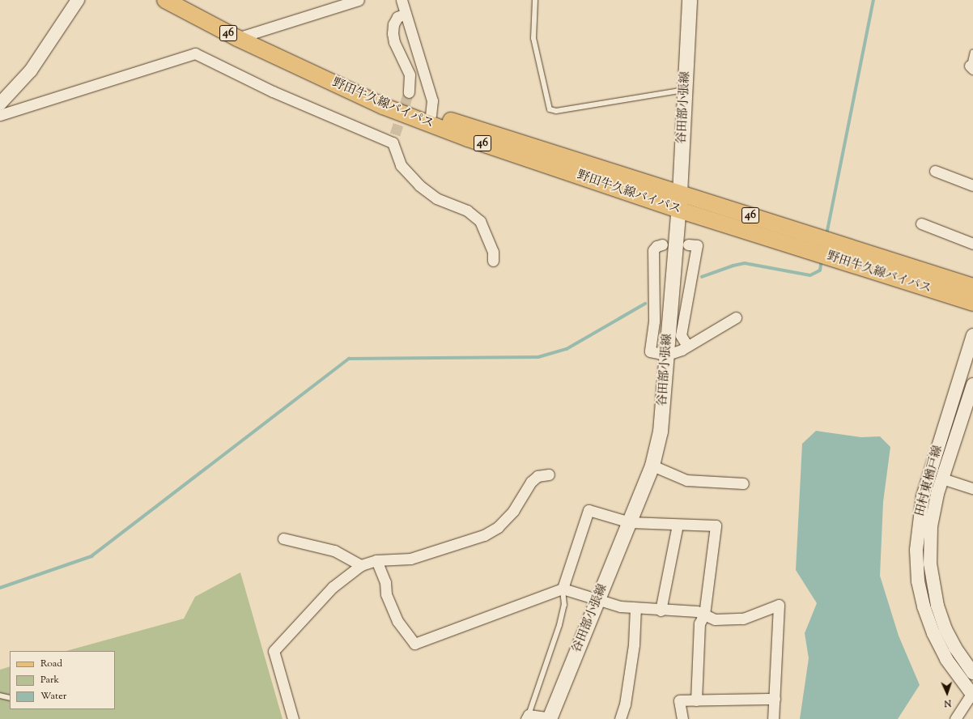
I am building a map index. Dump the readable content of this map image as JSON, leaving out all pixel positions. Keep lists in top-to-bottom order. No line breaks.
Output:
{"streets":{"main road":["46","野田牛久線バイパス","谷田部小張線"],"street":["田村東楢戸線"]},"crossings":[["野田牛久線バイパス","谷田部小張線"]],"legend":["Road","Park","Water"],"north":"bottom"}
